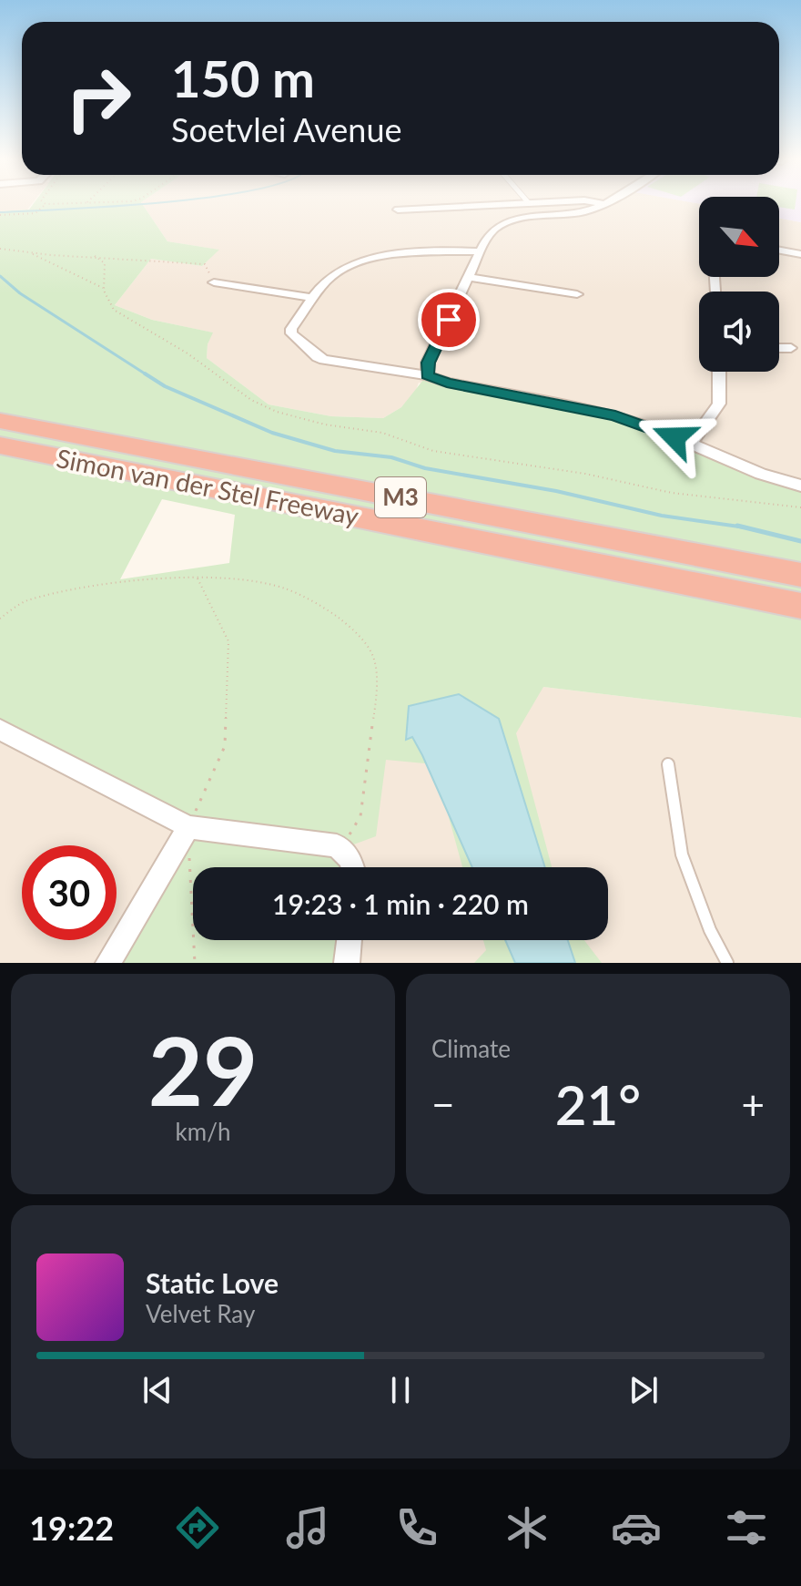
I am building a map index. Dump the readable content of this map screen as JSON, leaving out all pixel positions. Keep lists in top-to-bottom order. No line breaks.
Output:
{"streets":{"highway":["Simon van der Stel Freeway","M3"]},"north":"bottom right","page":{"turn":["150 m","Soetvlei Avenue"],"limit":"30","trip":"19:23 · 1 min · 220 m","tile":[["29","km/h"],"Climate"],"heat":["−","21°","+"],"song":["Static Love","Velvet Ray"],"tabs":"19:22"}}
